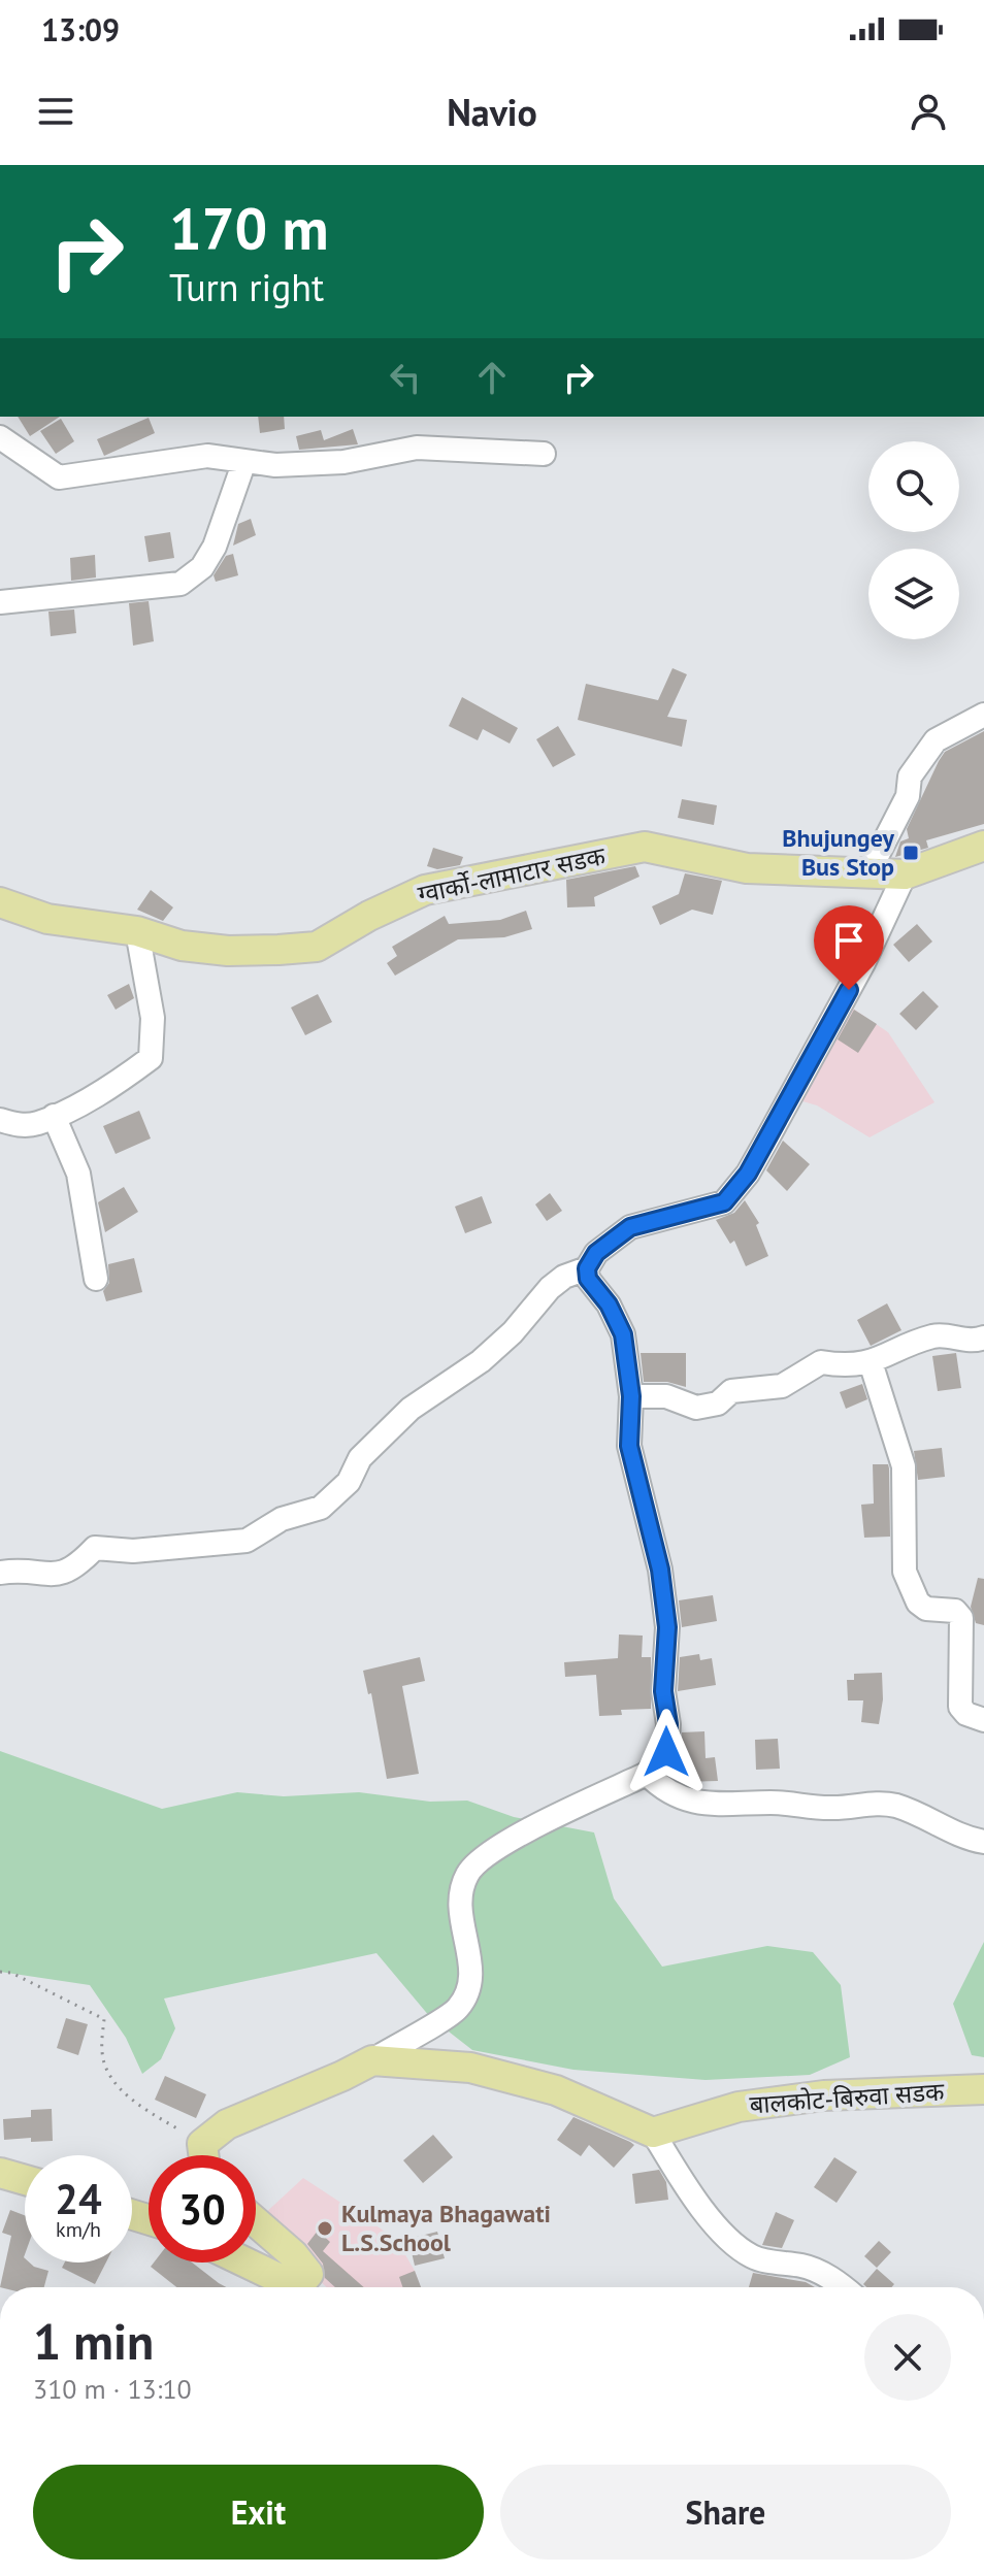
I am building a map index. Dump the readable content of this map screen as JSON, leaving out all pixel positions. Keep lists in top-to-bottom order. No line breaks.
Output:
{"streets":{"main road":["ग्वार्को-लामाटार सडक","बालकोट-बिरुवा सडक"]},"places":{"transit":["Bhujungey Bus Stop"],"other":["Kulmaya Bhagawati L.S.School"]},"page":{"status":"13:09","header":"Navio","turn":["170 m","Turn right"],"speed":"24 km/h","limit":"30","heading":["1 min","310 m · 13:10"],"buttons":["Exit","Share"]}}
